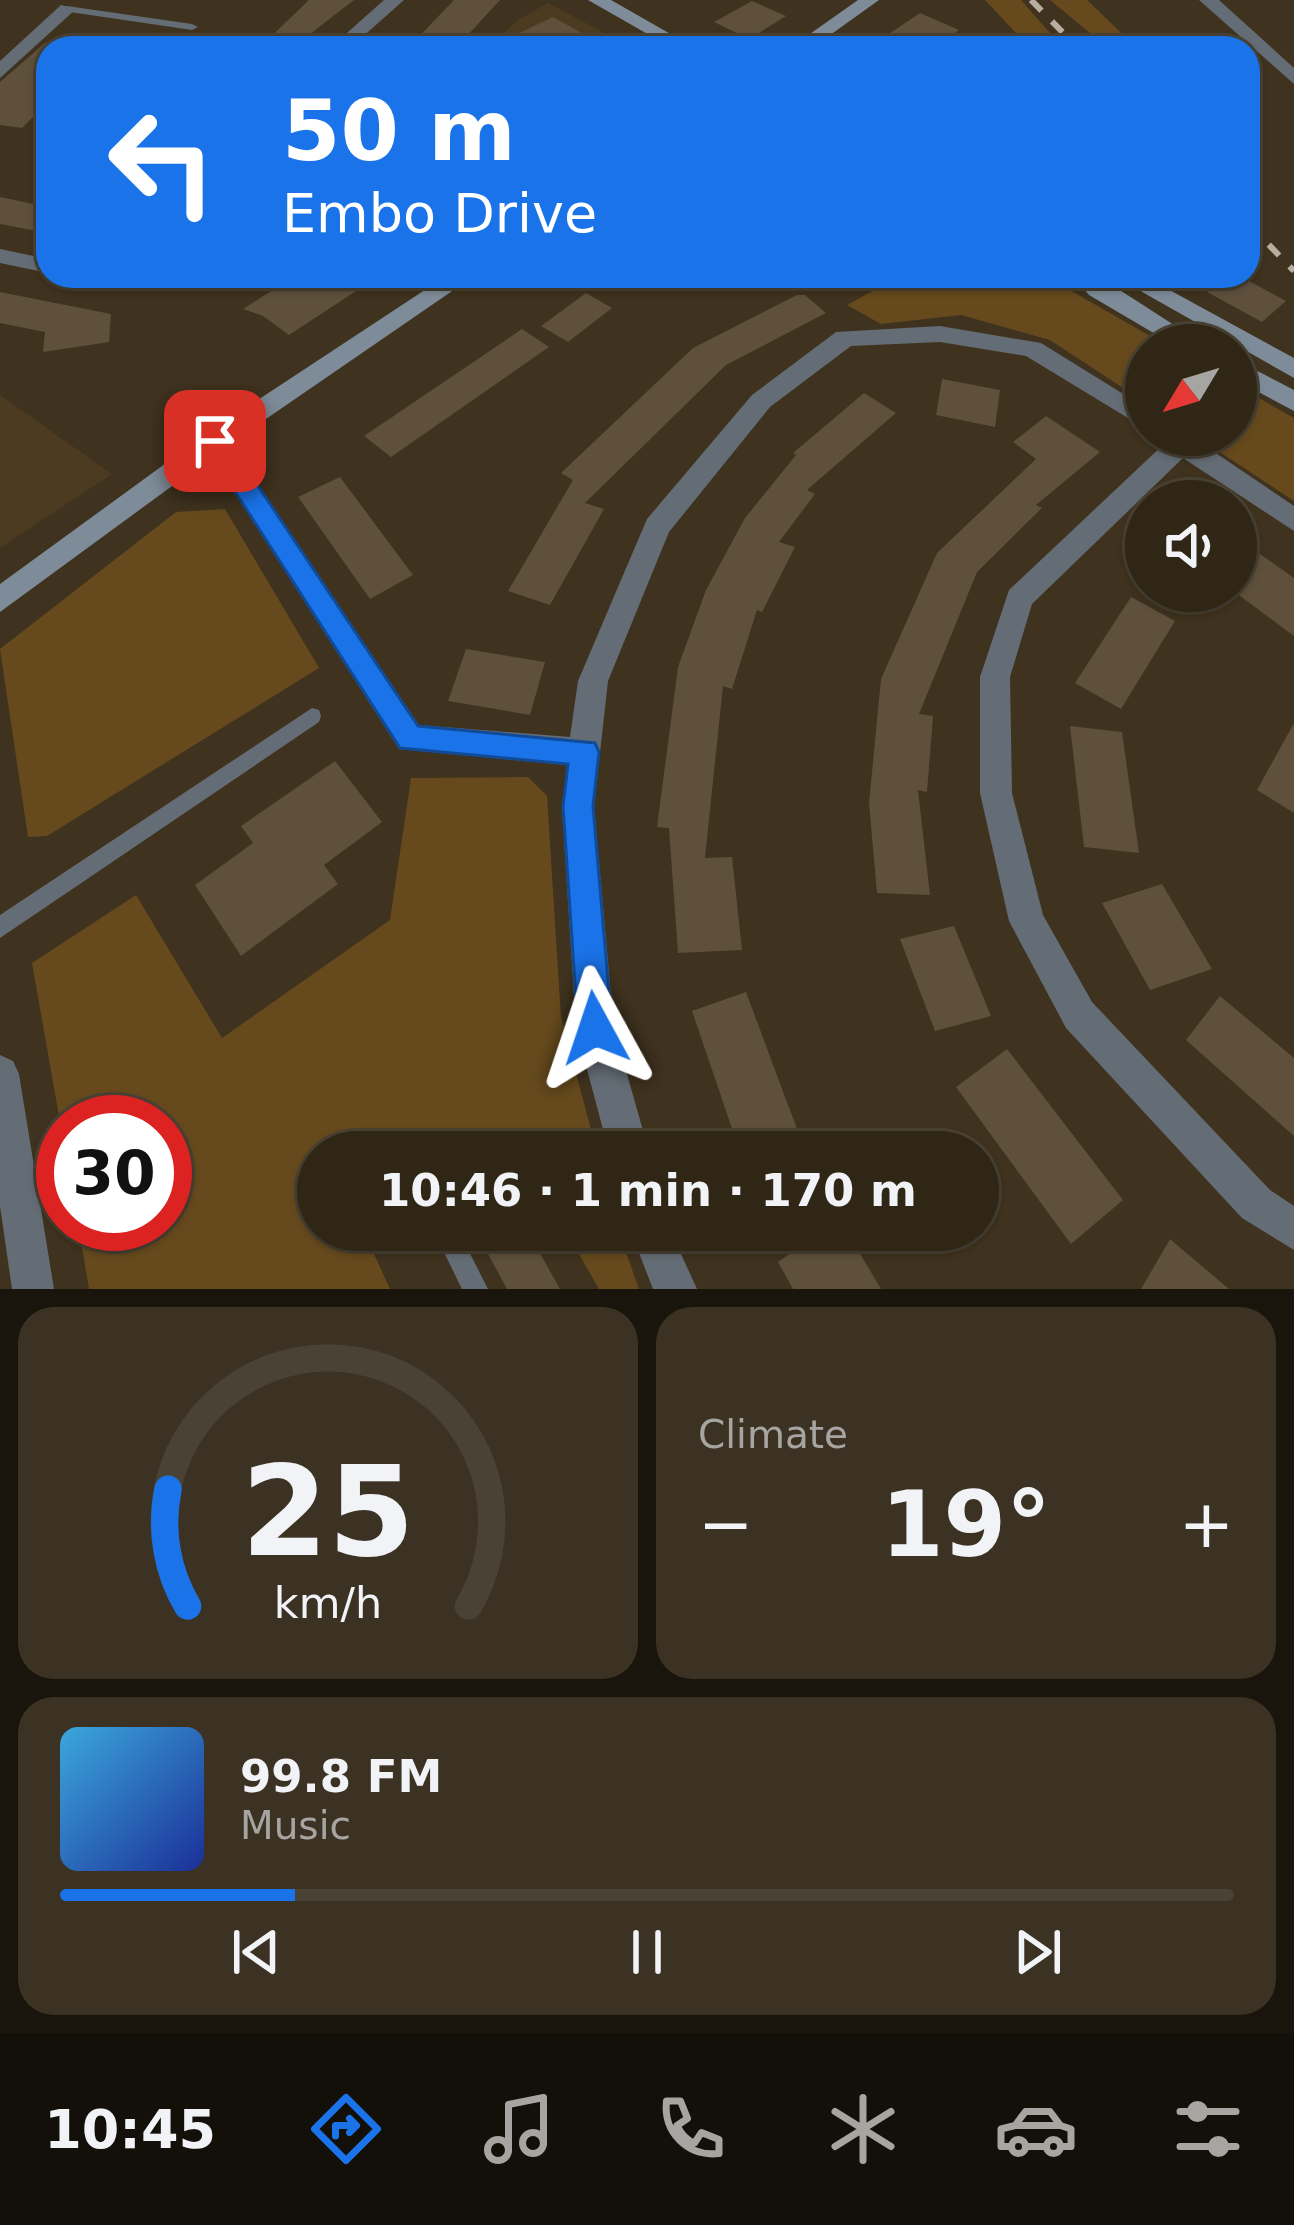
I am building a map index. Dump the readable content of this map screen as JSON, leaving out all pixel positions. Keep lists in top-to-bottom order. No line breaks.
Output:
{"north":"bottom left","page":{"turn":["50 m","Embo Drive"],"limit":"30","trip":"10:46 · 1 min · 170 m","tile":"Climate","heat":["−","19°","+"],"song":["99.8 FM","Music"],"tabs":"10:45","gauge":["25","km/h"]}}
